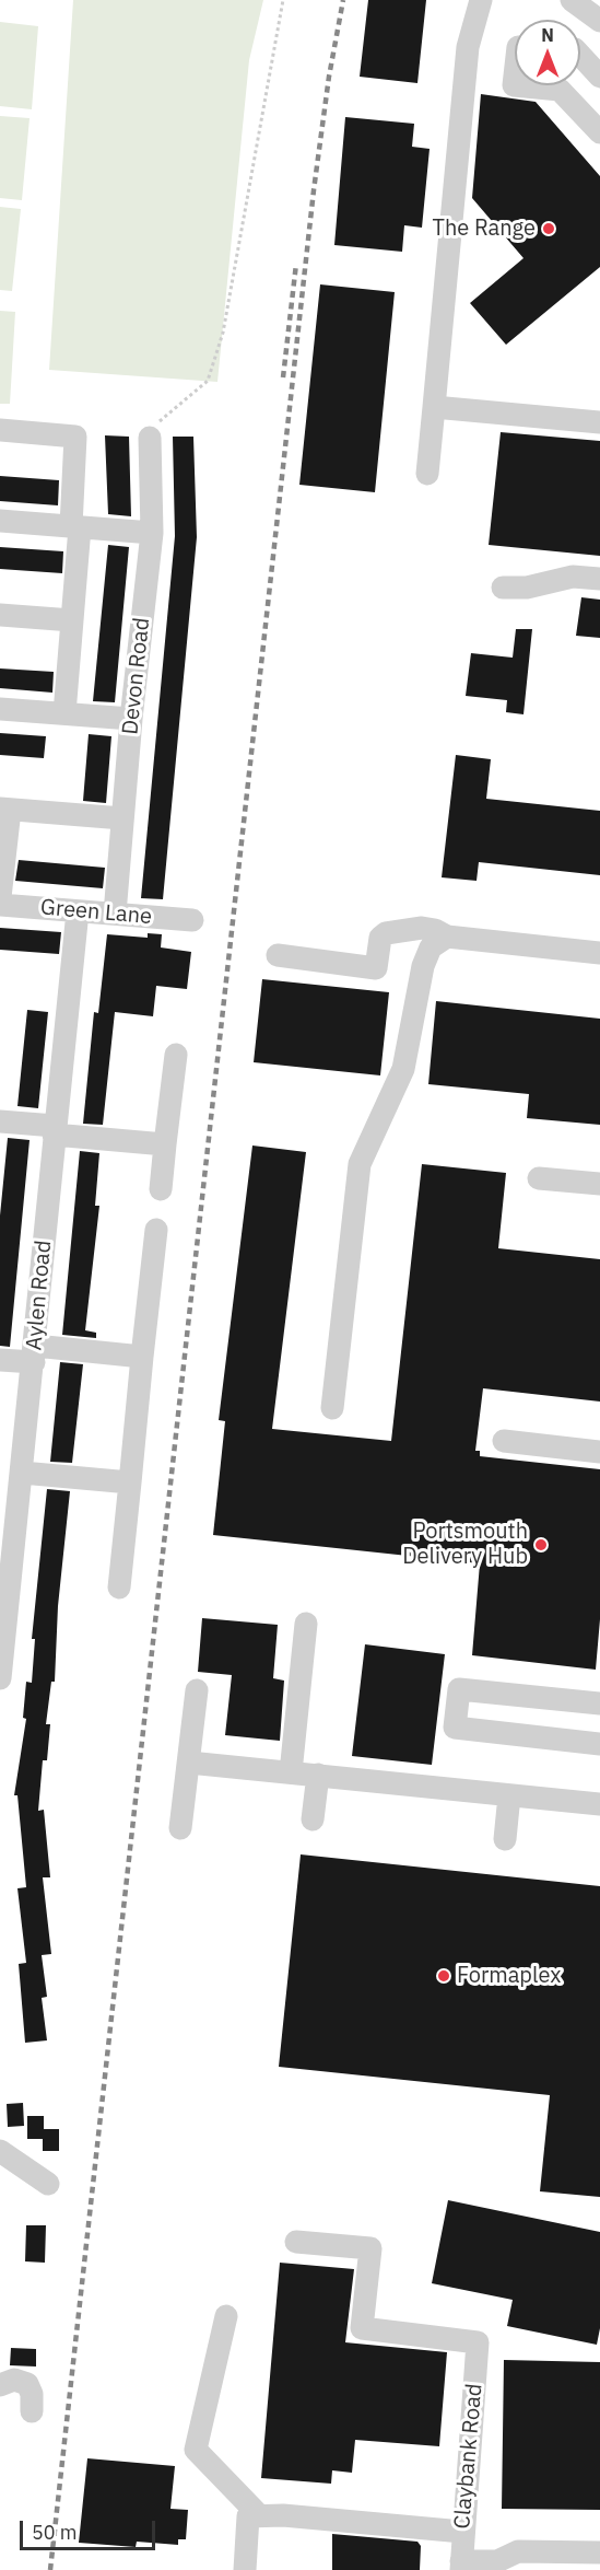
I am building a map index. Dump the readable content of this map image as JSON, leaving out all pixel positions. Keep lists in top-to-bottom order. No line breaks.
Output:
{"streets":{"street":["Devon Road","Green Lane","Aylen Road","Claybank Road"]},"crossings":[["Devon Road","Green Lane"],["Green Lane","Aylen Road"]],"places":["The Range","Portsmouth Delivery Hub","Formaplex"],"scale_bar":"50 m","north":"top"}
